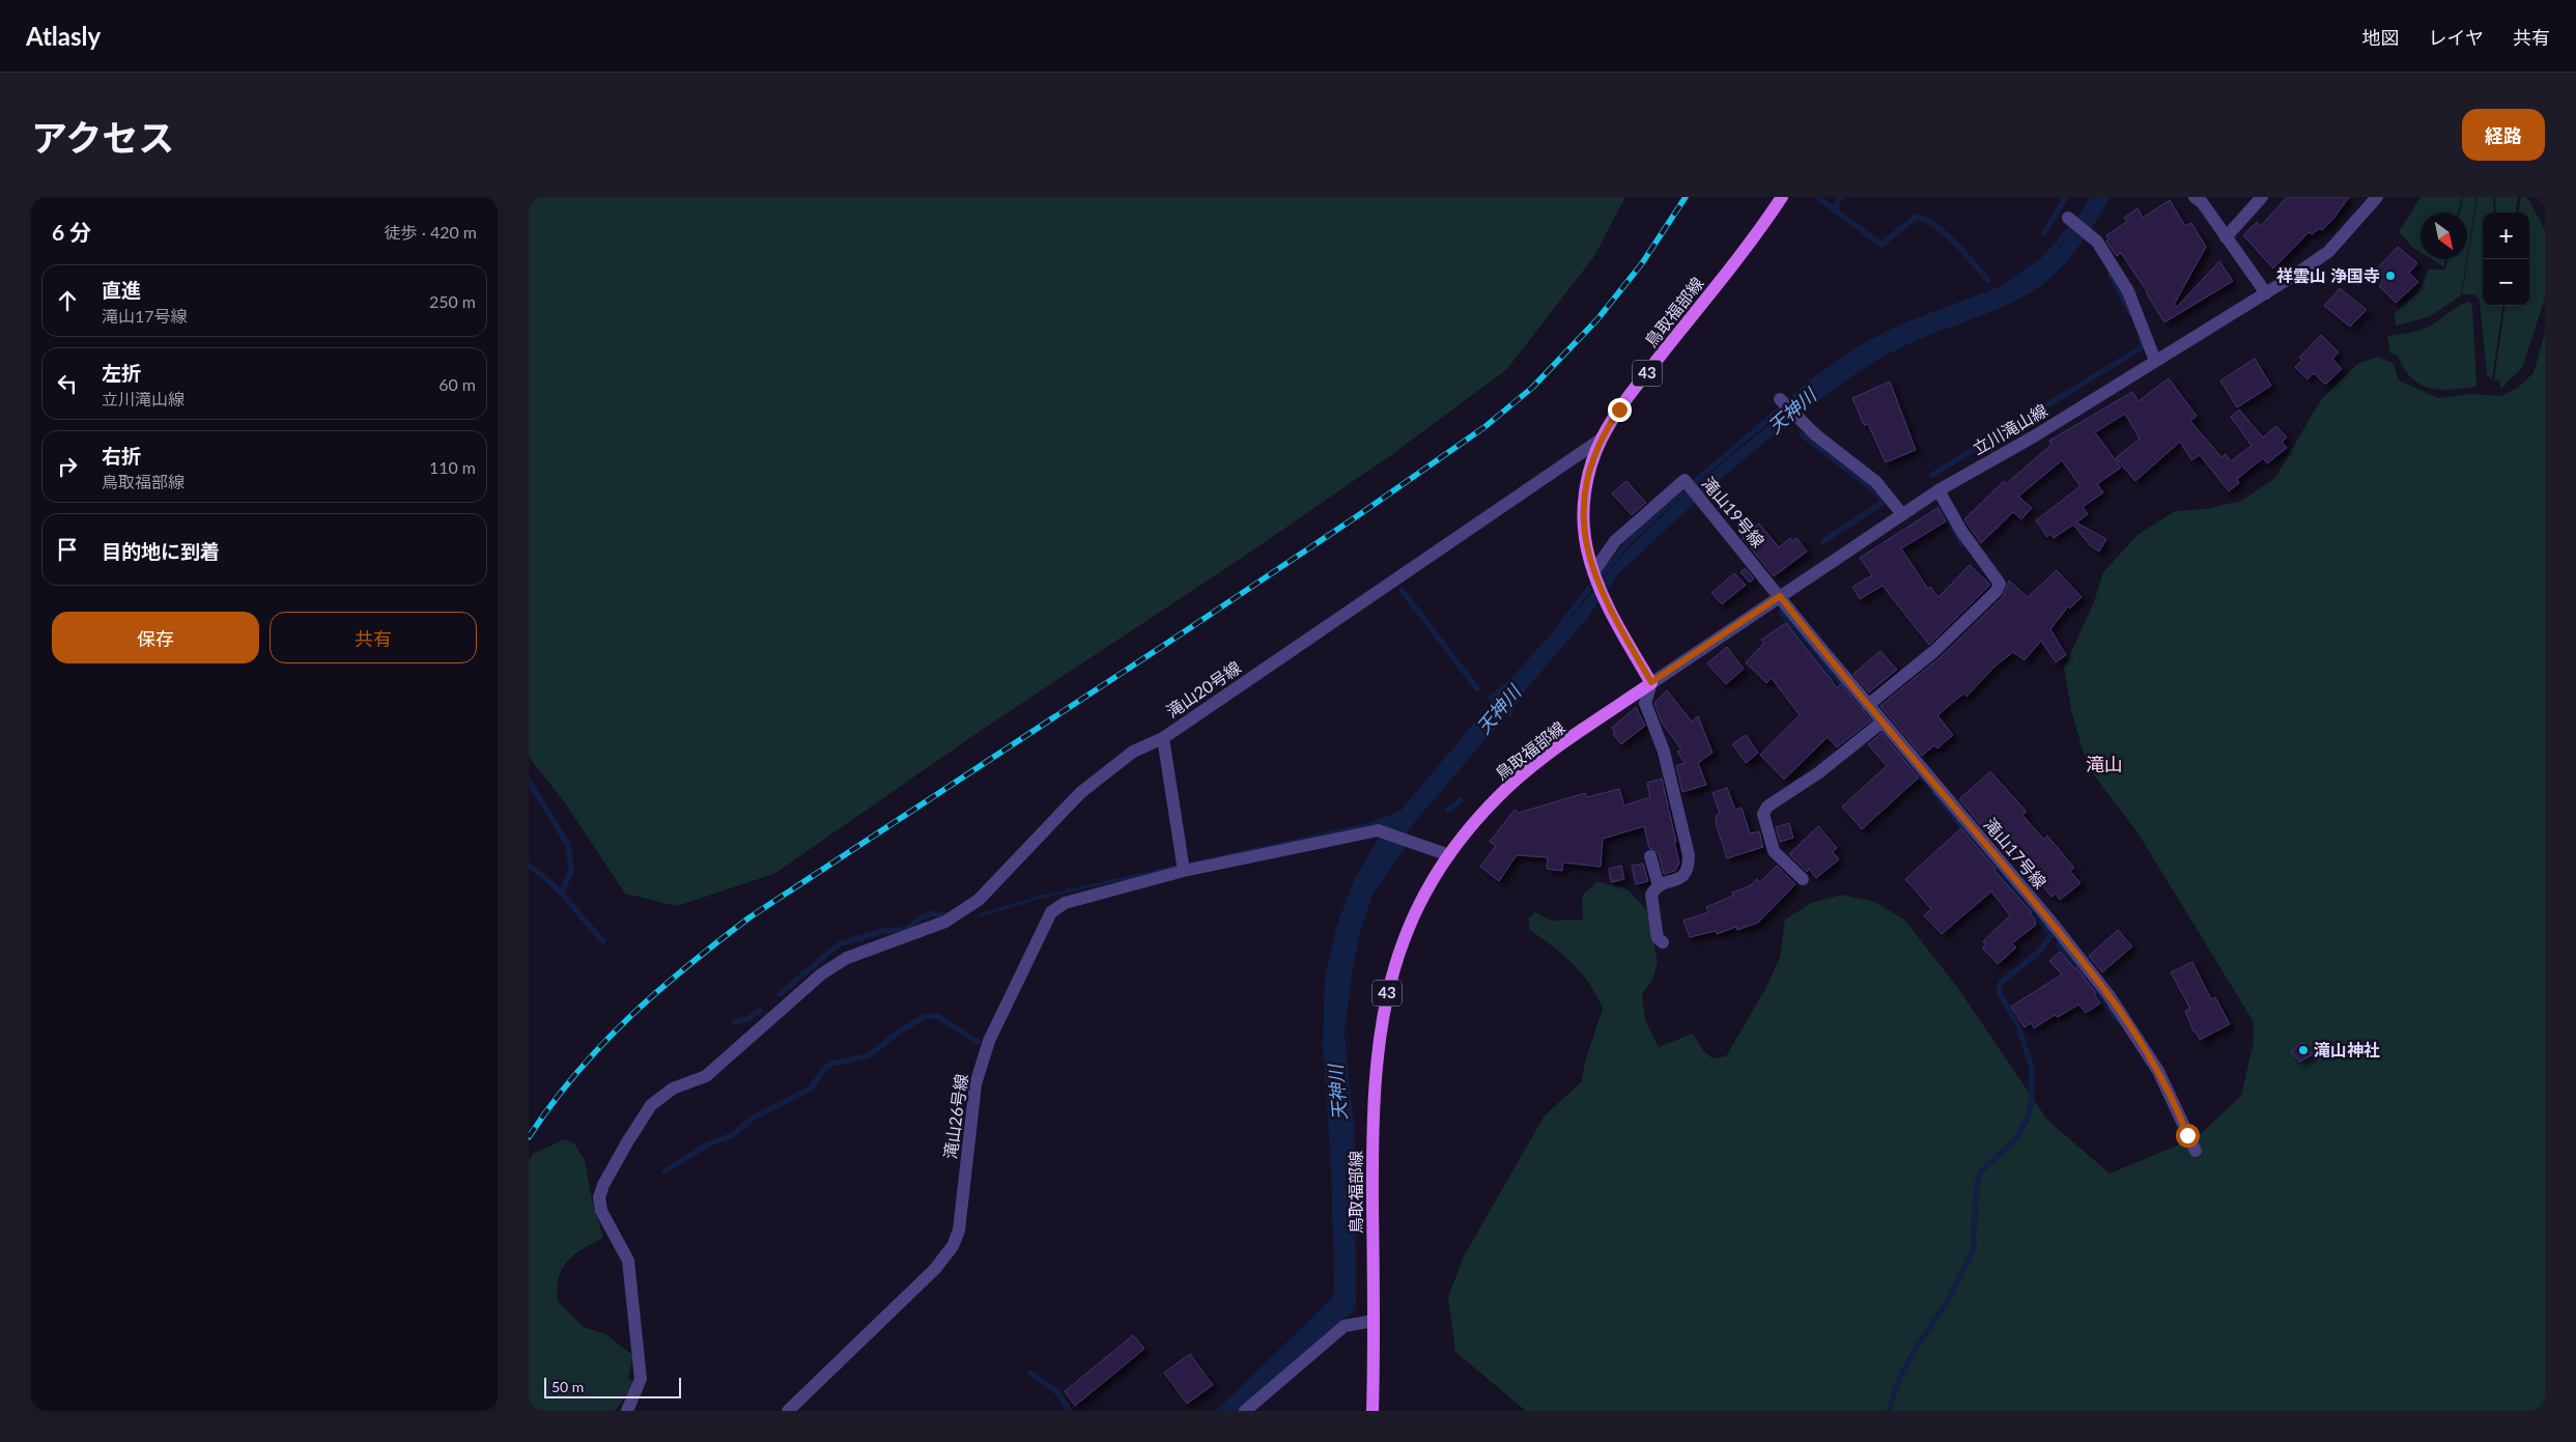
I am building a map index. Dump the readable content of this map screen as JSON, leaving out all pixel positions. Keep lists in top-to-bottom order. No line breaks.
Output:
{"streets":{"main road":["鳥取福部線","43"],"street":["立川滝山線","滝山19号線","滝山20号線","滝山17号線","滝山26号線"]},"crossings":[["鳥取福部線","立川滝山線"],["鳥取福部線","滝山19号線"],["鳥取福部線","滝山20号線"],["立川滝山線","滝山19号線"],["立川滝山線","滝山17号線"],["滝山19号線","滝山17号線"],["滝山20号線","滝山26号線"]],"districts":["滝山"],"water":["天神川"],"places":["祥雲山 浄国寺","滝山神社"],"scale_bar":"50 m","north":"bottom right","page":{"header":"Atlasly","nav":["地図","レイヤ","共有"],"title":"アクセス","buttons":["経路",["保存","共有"]],"heading":["6 分","徒歩 · 420 m"],"map_buttons":["+","−"],"list":[["直進","滝山17号線","250 m"],["左折","立川滝山線","60 m"],["右折","鳥取福部線","110 m"],"目的地に到着"],"scale":"50 m"}}
